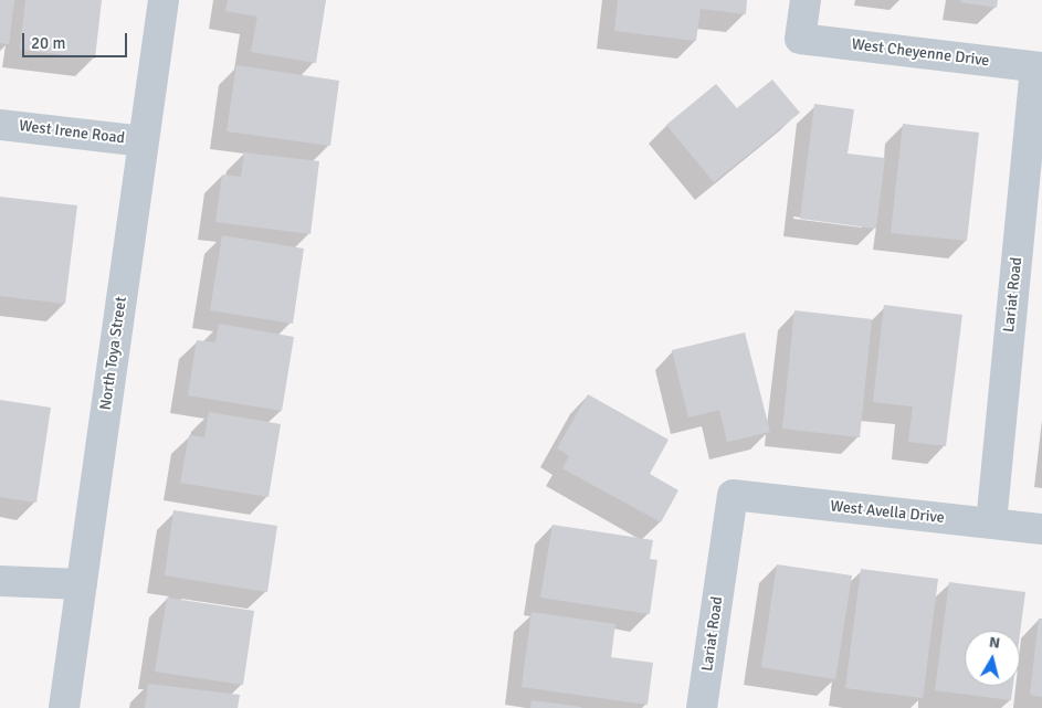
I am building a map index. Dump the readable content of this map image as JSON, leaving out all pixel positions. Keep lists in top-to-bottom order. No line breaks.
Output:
{"streets":{"street":["West Cheyenne Drive","West Irene Road","Lariat Road","North Toya Street","West Avella Drive"]},"crossings":[["West Cheyenne Drive","Lariat Road"],["West Irene Road","North Toya Street"],["Lariat Road","West Avella Drive"]],"scale_bar":"20 m","north":"top"}
